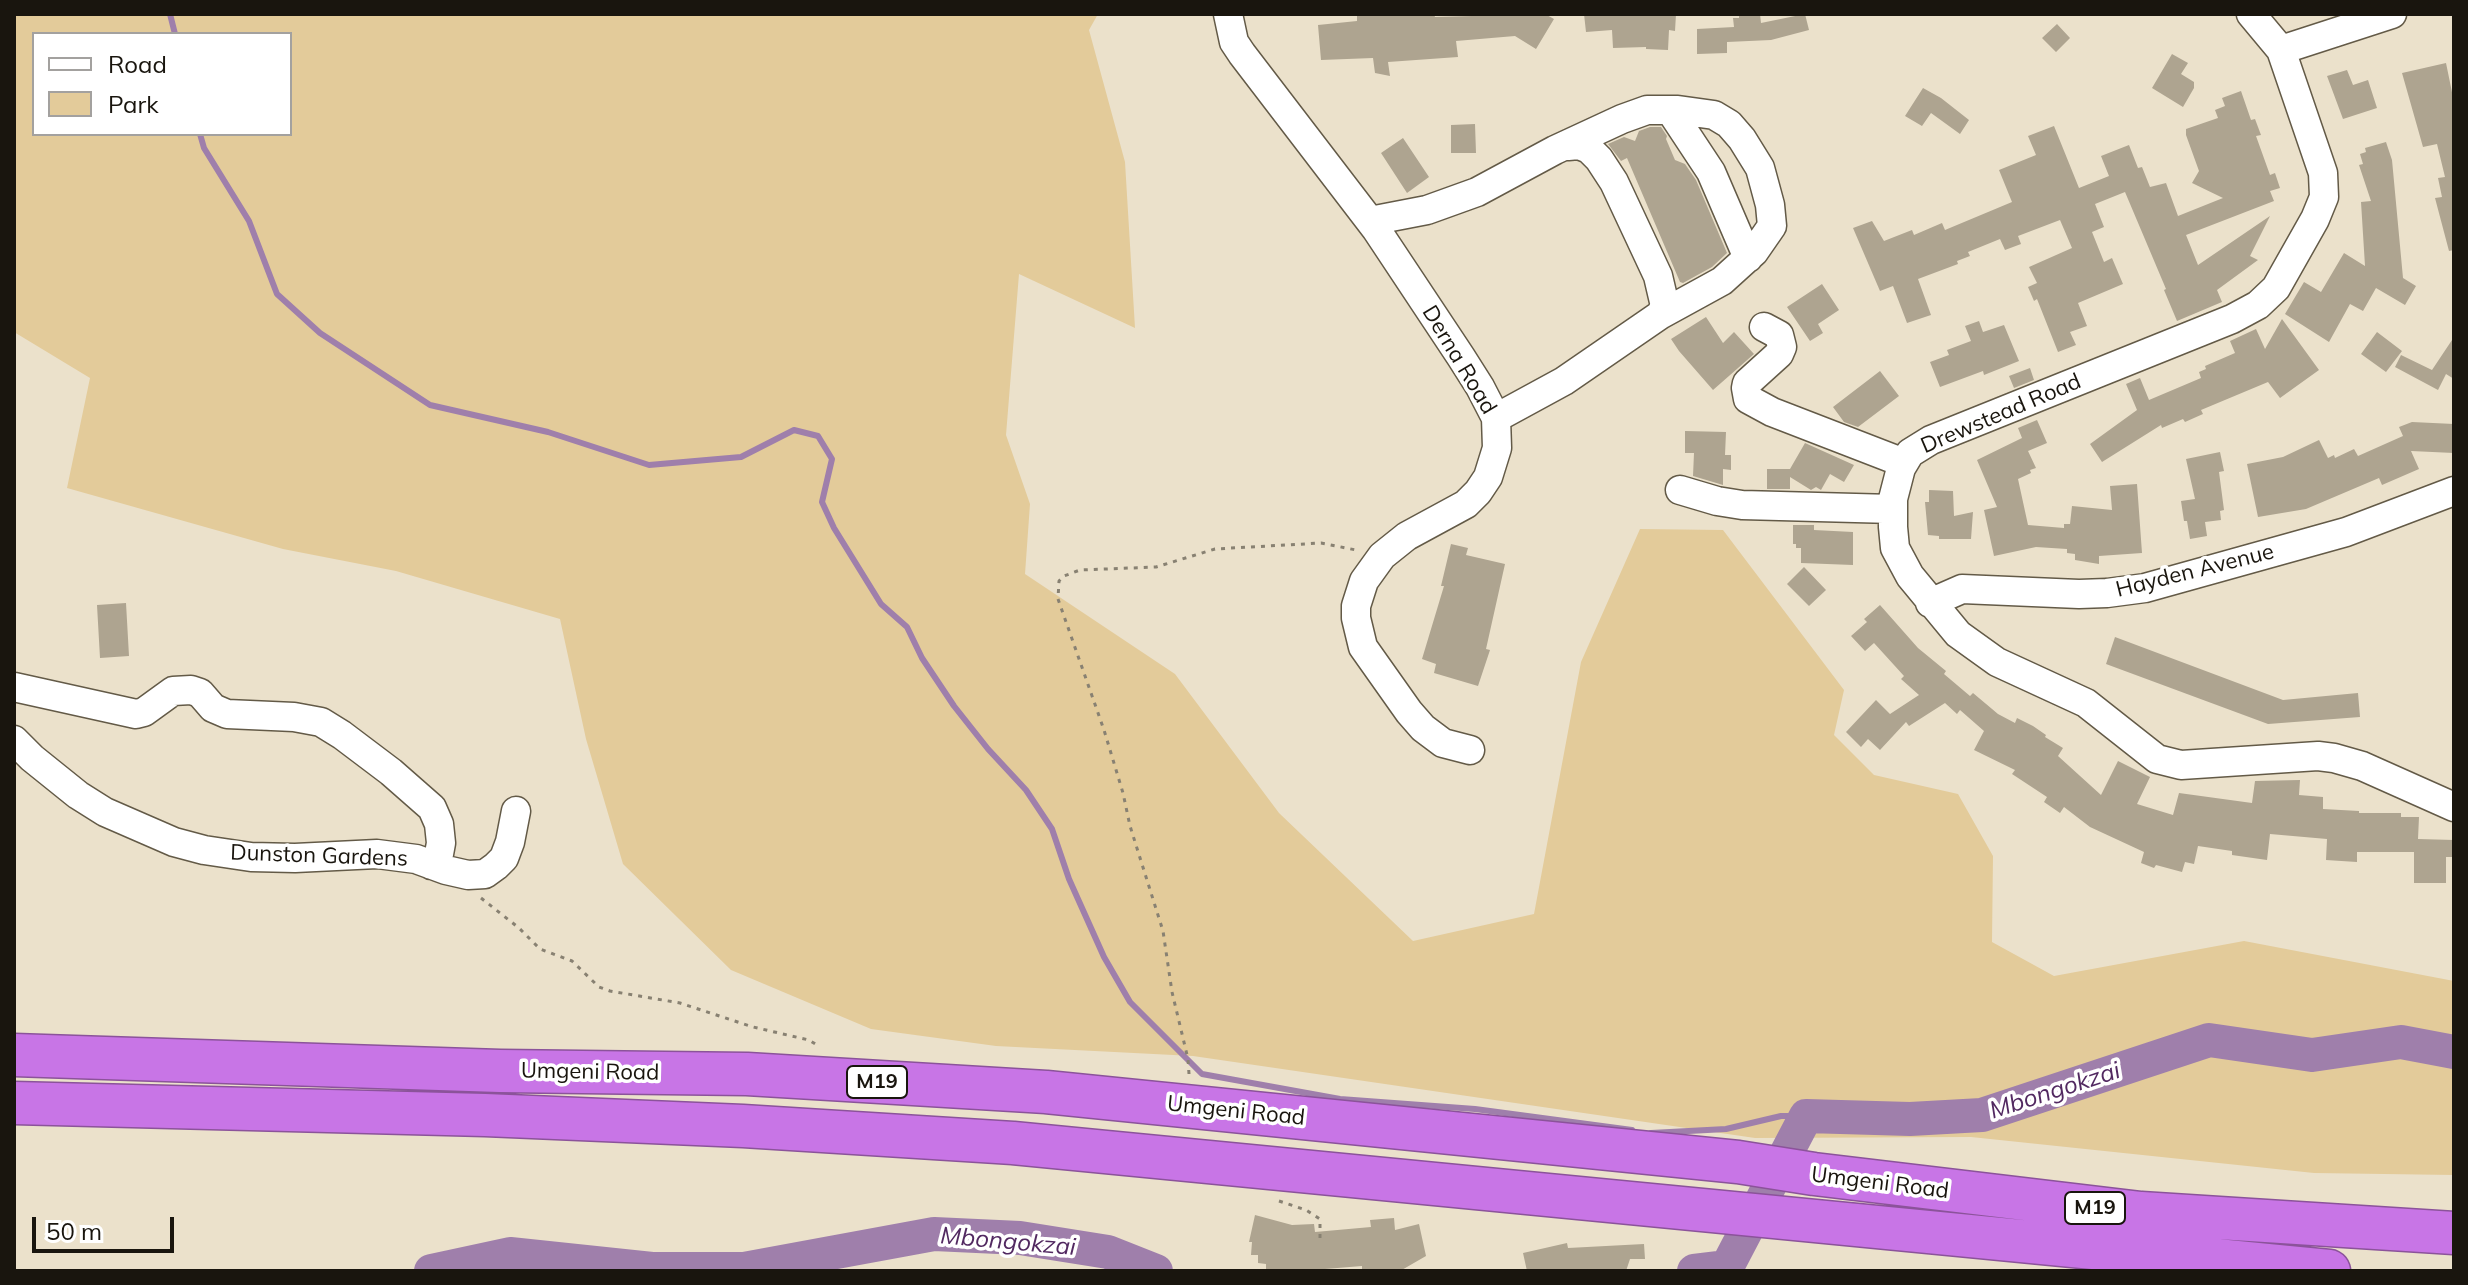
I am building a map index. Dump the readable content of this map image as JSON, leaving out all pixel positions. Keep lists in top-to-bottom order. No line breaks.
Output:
{"streets":{"highway":["Umgeni Road","M19"],"street":["Derna Road","Drewstead Road","Hayden Avenue","Dunston Gardens"]},"crossings":[["Drewstead Road","Hayden Avenue"]],"water":["Mbongokzai"],"legend":["Road","Park"],"scale_bar":"50 m"}
